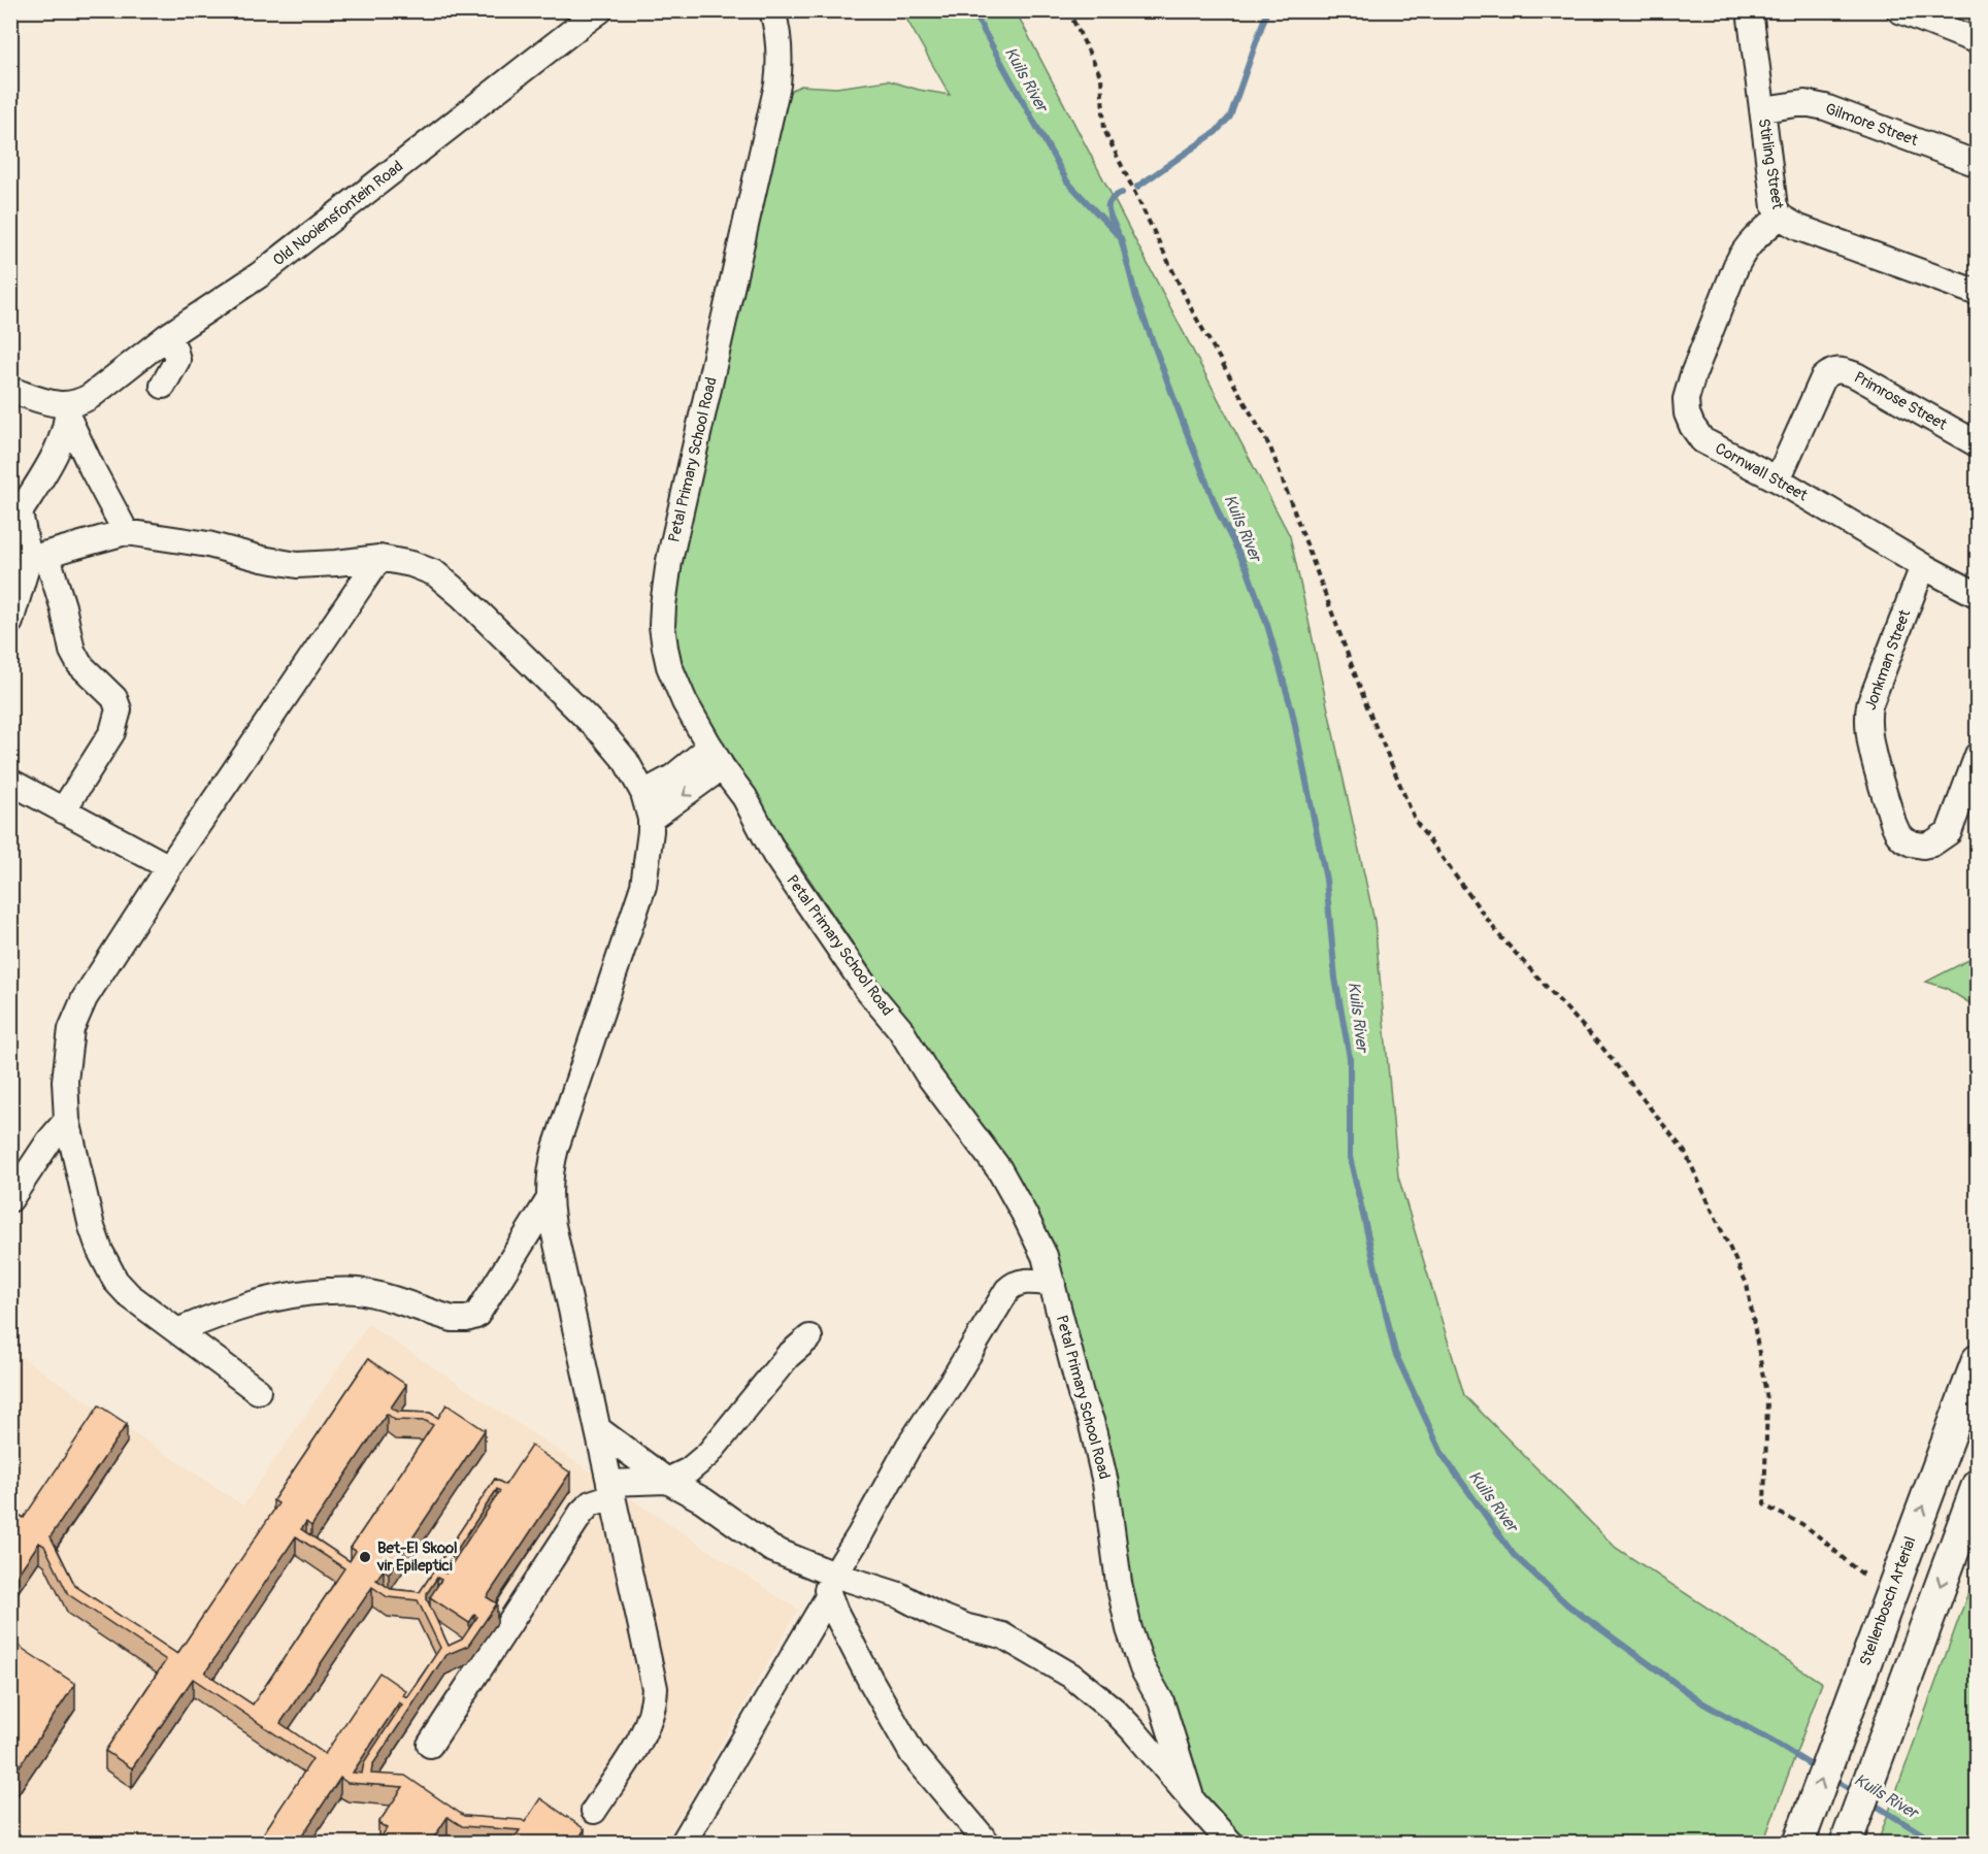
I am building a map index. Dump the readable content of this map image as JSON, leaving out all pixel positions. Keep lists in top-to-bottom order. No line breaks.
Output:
{"streets":{"main road":["Stellenbosch Arterial"],"street":["Gilmore Street","Stirling Street","Old Nooiensfontein Road","Primrose Street","Petal Primary School Road","Cornwall Street","Jonkman Street"]},"crossings":[["Gilmore Street","Stirling Street"],["Stirling Street","Cornwall Street"],["Primrose Street","Cornwall Street"],["Cornwall Street","Jonkman Street"]],"water":["Kuils River"],"places":["Bet-El Skool vir Epileptici"]}
